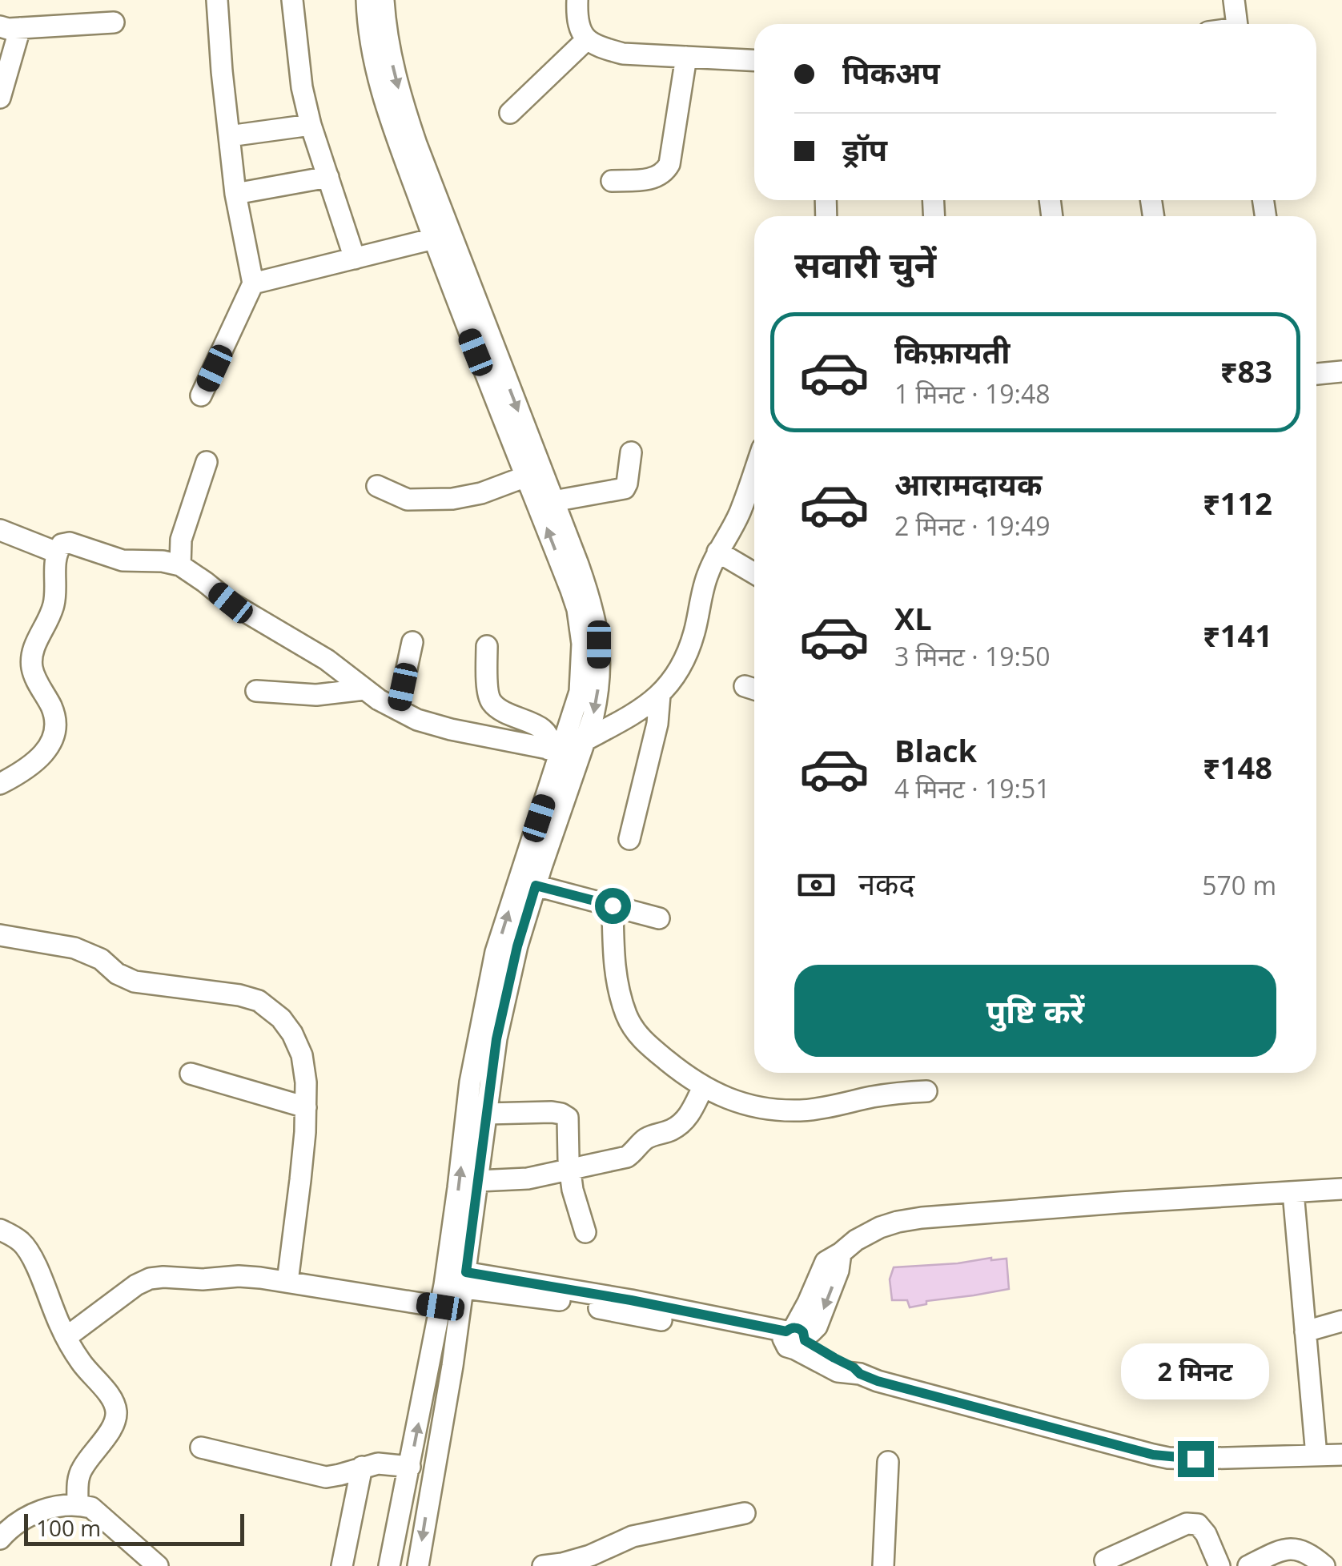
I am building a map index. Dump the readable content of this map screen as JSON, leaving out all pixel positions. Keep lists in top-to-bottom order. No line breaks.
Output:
{"scale_bar":"100 m","page":{"banner":["पिकअप","ड्रॉप"],"heading":"सवारी चुनें","list":[{"name":"किफ़ायती","note":"1 मिनट · 19:48","value":"₹83"},{"name":"आरामदायक","note":"2 मिनट · 19:49","value":"₹112"},{"name":"XL","note":"3 मिनट · 19:50","value":"₹141"},{"name":"Black","note":"4 मिनट · 19:51","value":"₹148"}],"pay":["नकद","570 m"],"buttons":"पुष्टि करें","bubble":"2 मिनट","scale":"100 m"}}
